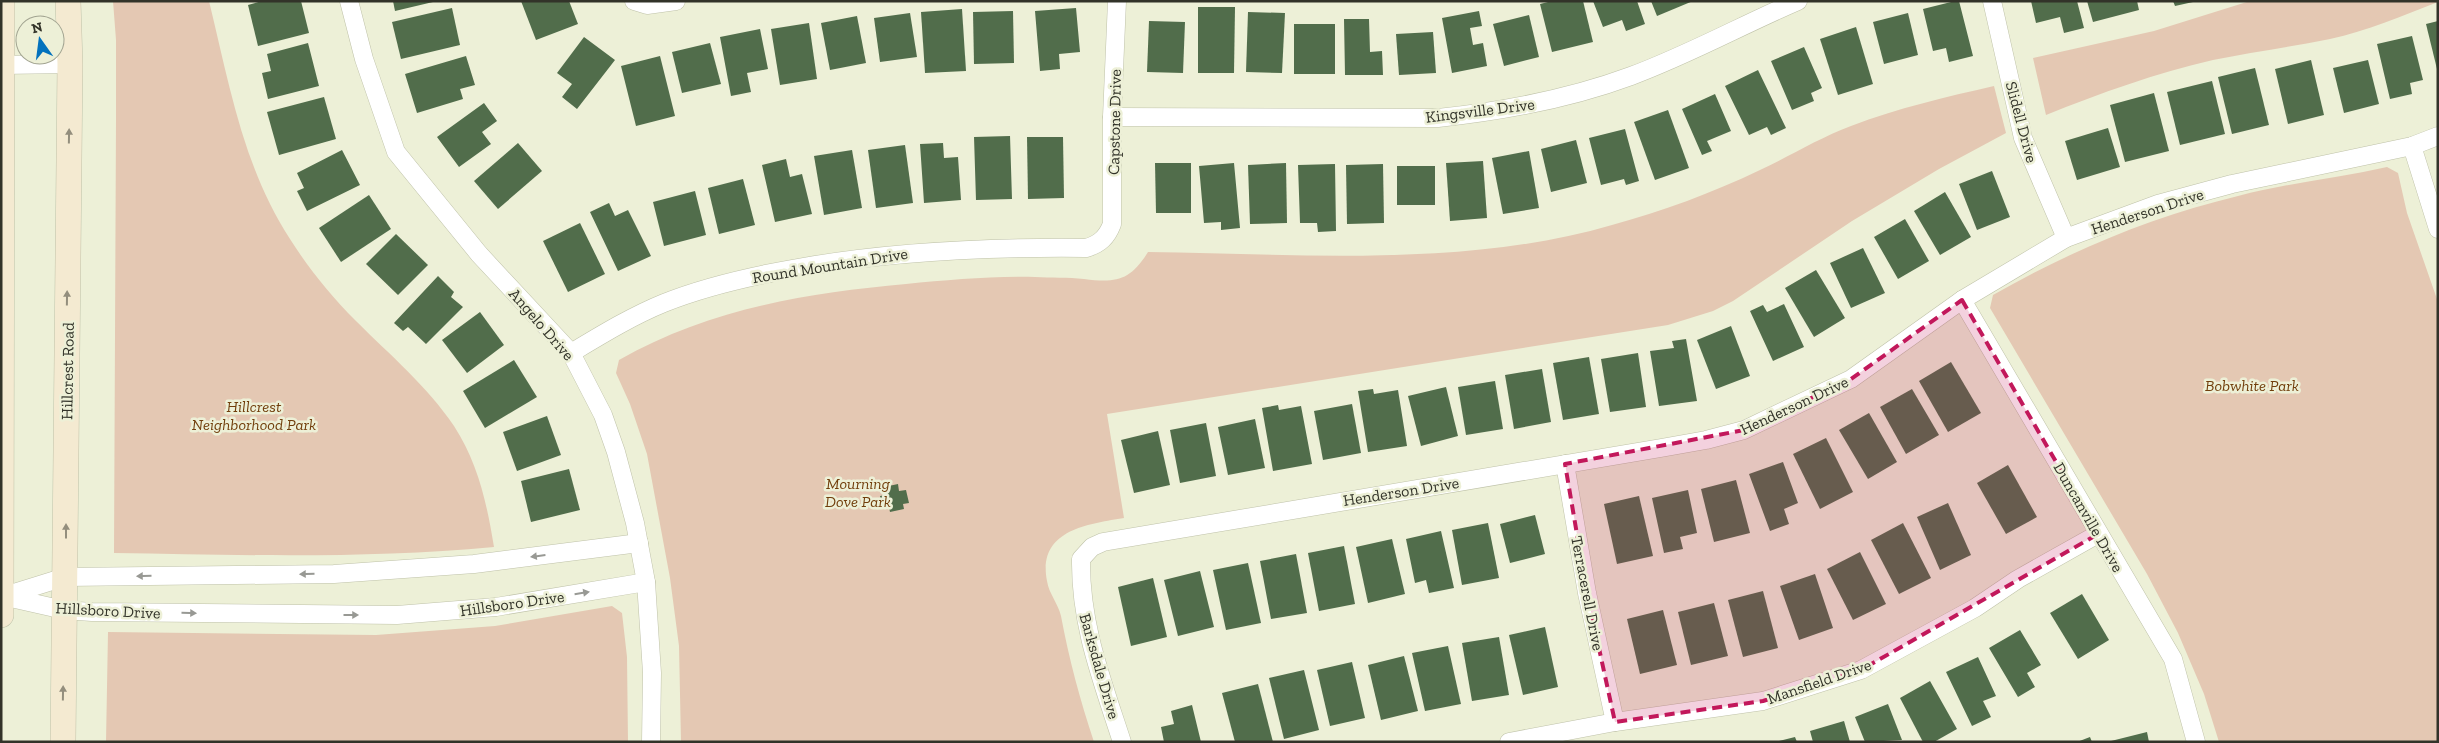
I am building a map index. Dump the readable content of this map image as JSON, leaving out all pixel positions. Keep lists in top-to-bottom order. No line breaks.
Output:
{"streets":{"main road":["Hillcrest Road"],"street":["Kingsville Drive","Capstone Drive","Slidell Drive","Henderson Drive","Round Mountain Drive","Angelo Drive","Duncanville Drive","Terracerell Drive","Hillsboro Drive","Barksdale Drive","Mansfield Drive"]},"crossings":[["Kingsville Drive","Capstone Drive"],["Capstone Drive","Round Mountain Drive"],["Slidell Drive","Henderson Drive"],["Henderson Drive","Duncanville Drive"],["Henderson Drive","Terracerell Drive"],["Henderson Drive","Barksdale Drive"],["Round Mountain Drive","Angelo Drive"],["Angelo Drive","Hillsboro Drive"],["Hillcrest Road","Hillsboro Drive"],["Duncanville Drive","Mansfield Drive"],["Terracerell Drive","Mansfield Drive"]],"parks":["Bobwhite Park","Hillcrest Neighborhood Park","Mourning Dove Park"],"north":"top"}
